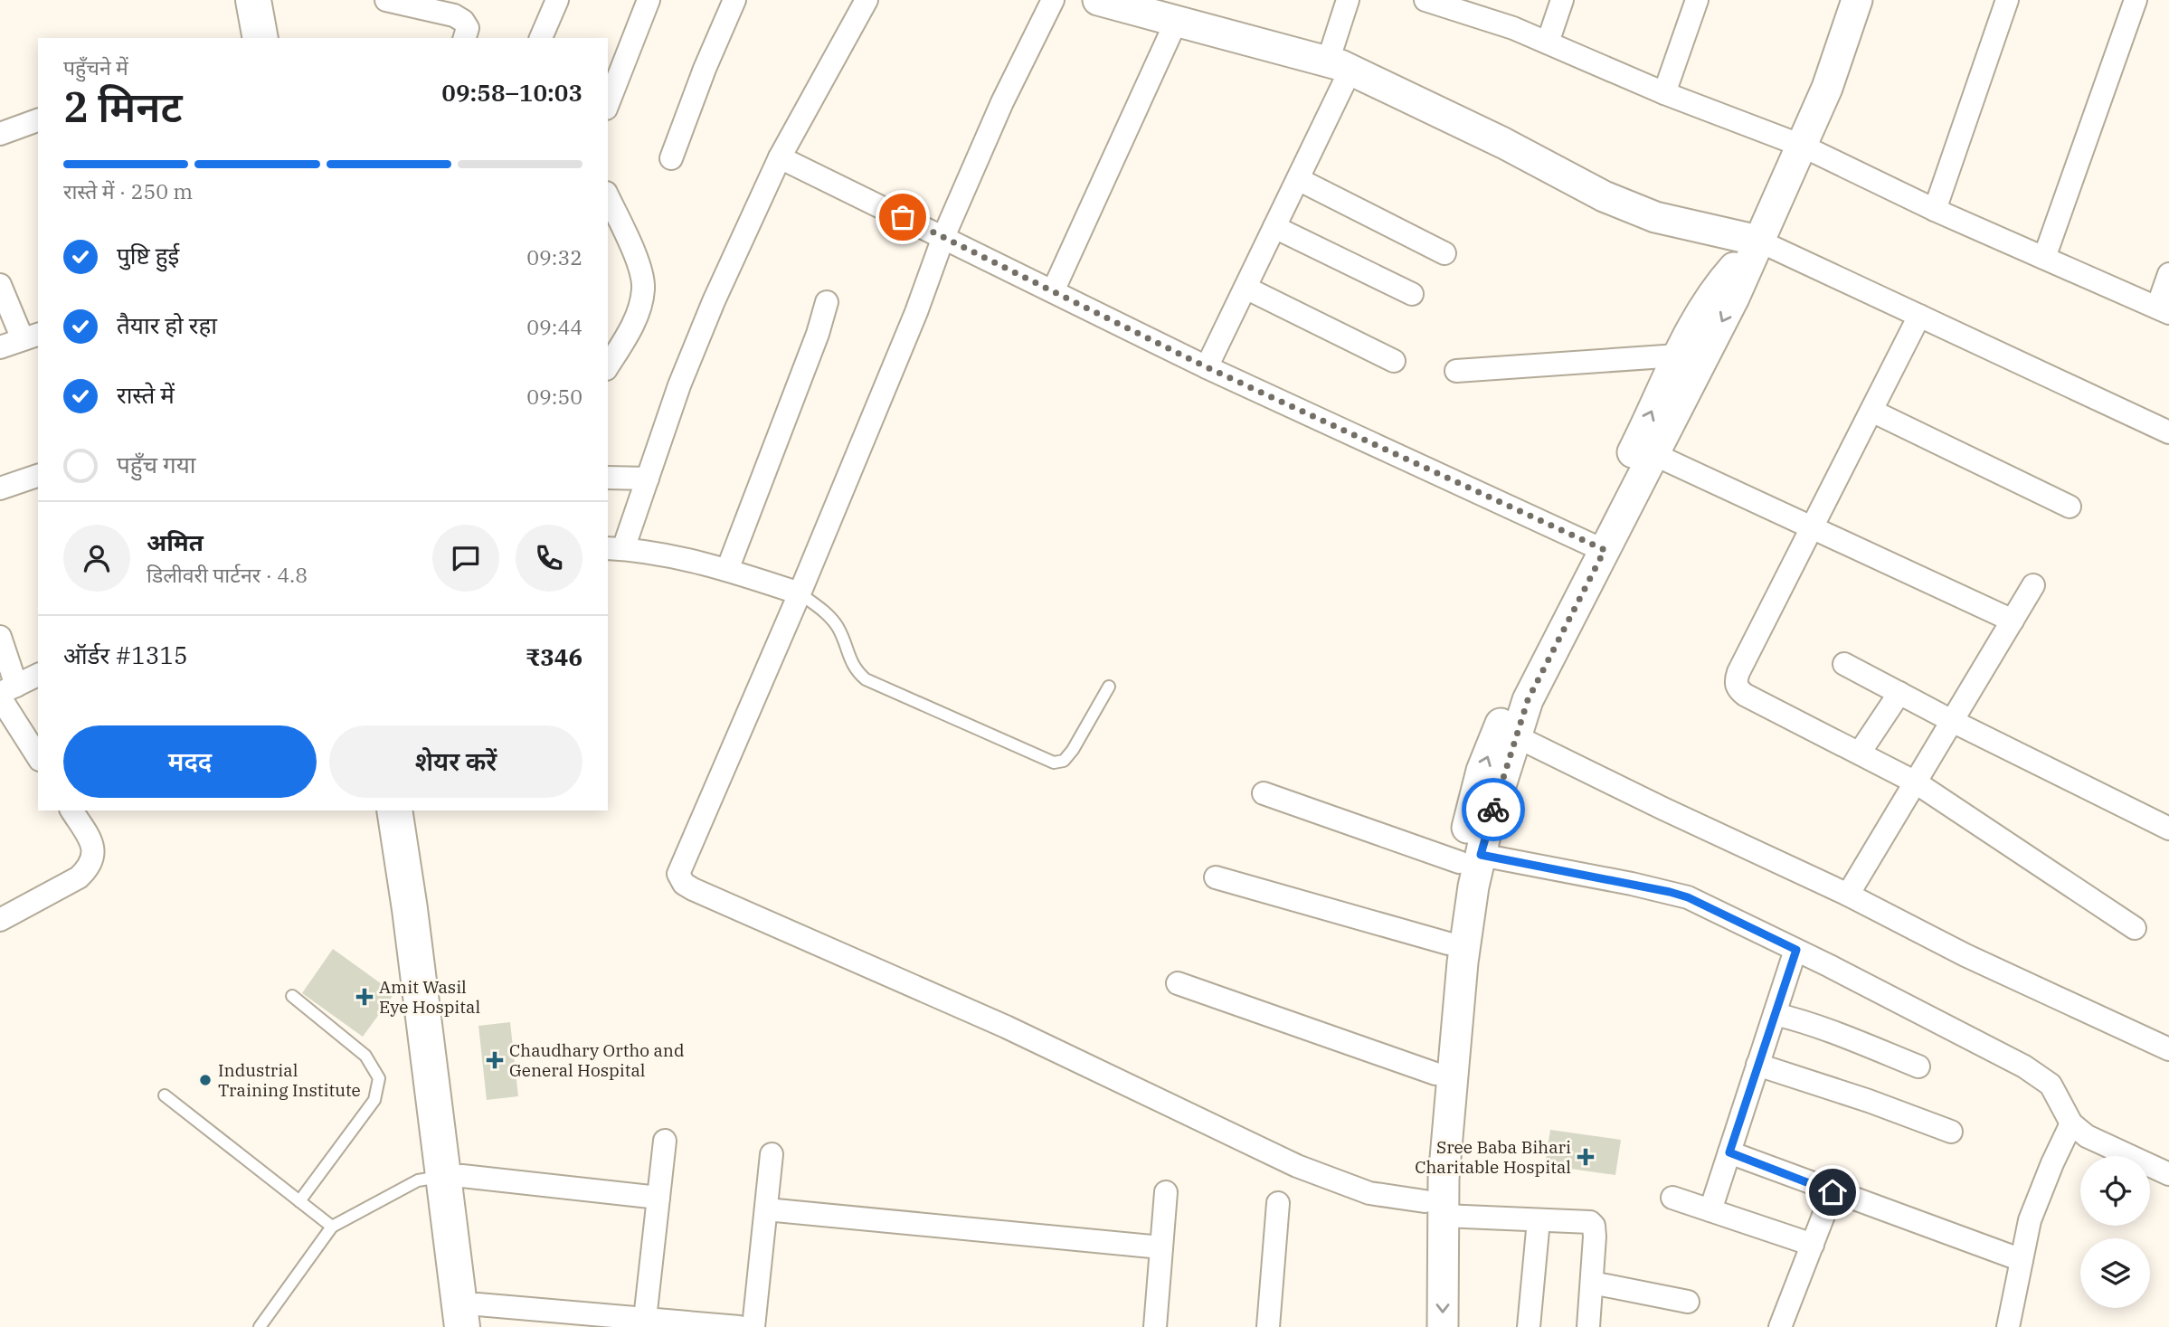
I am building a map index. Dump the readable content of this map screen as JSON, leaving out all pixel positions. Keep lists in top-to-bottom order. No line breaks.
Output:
{"places":{"health":["Amit Wasil Eye Hospital","Chaudhary Ortho and General Hospital","Sree Baba Bihari Charitable Hospital"],"other":["Industrial Training Institute"]},"page":{"heading":["2 मिनट","पहुँचने में","09:58–10:03"],"panel":["अमित","डिलीवरी पार्टनर · 4.8","ऑर्डर #1315","₹346"],"bar":"रास्ते में · 250 m","list":[["पुष्टि हुई","09:32"],["तैयार हो रहा","09:44"],["रास्ते में","09:50"],"पहुँच गया"],"buttons":["मदद","शेयर करें"]}}
